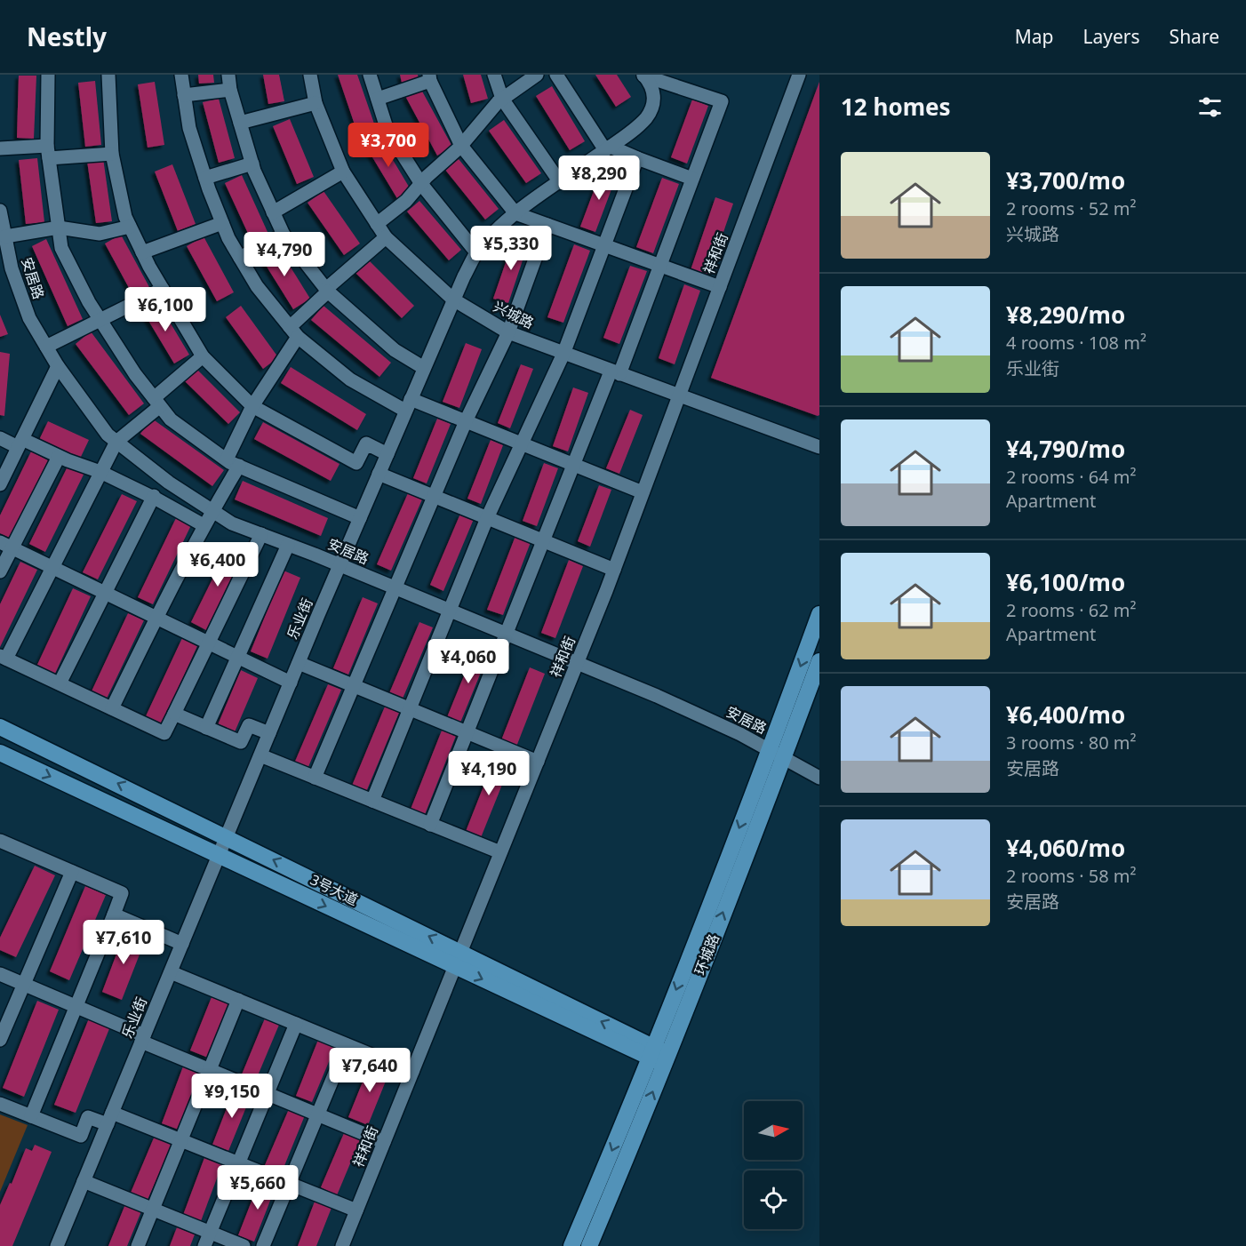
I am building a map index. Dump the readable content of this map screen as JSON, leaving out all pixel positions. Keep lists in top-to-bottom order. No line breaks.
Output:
{"streets":{"main road":["3号大道"],"street":["祥和街","安居路","兴城路","乐业街"]},"crossings":[["祥和街","安居路"],["祥和街","兴城路"],["祥和街","3号大道"],["安居路","乐业街"],["兴城路","乐业街"],["乐业街","3号大道"]],"north":"right","page":{"header":"Nestly","nav":["Map","Layers","Share"],"heading":"12 homes","price":["¥3,700","¥8,290","¥5,330","¥4,790","¥6,100","¥6,400","¥4,060","¥4,190","¥7,610","¥7,640","¥9,150","¥5,660"],"list":[{"name":"¥3,700/mo","note":"2 rooms · 52 m² · 兴城路"},{"name":"¥8,290/mo","note":"4 rooms · 108 m² · 乐业街"},{"name":"¥4,790/mo","note":"2 rooms · 64 m² · Apartment"},{"name":"¥6,100/mo","note":"2 rooms · 62 m² · Apartment"},{"name":"¥6,400/mo","note":"3 rooms · 80 m² · 安居路"},{"name":"¥4,060/mo","note":"2 rooms · 58 m² · 安居路"}]}}
